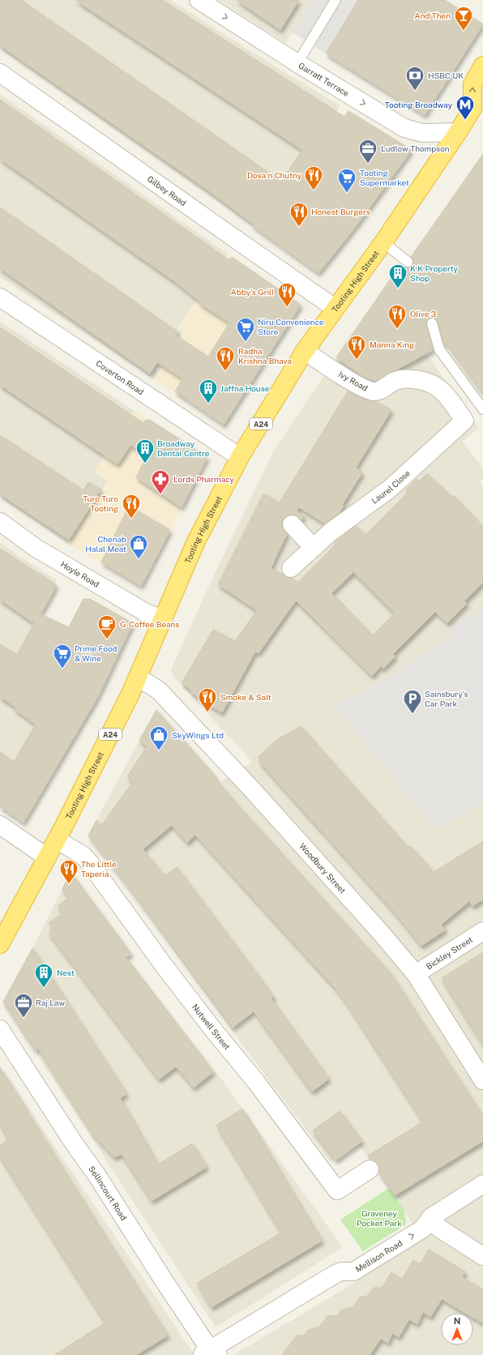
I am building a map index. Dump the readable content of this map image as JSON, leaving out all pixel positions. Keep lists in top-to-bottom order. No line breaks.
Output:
{"streets":{"highway":["Tooting High Street","A24"],"street":["Garratt Terrace","Gilbey Road","Coverton Road","Ivy Road","Laurel Close","Hoyle Road","Woodbury Street","Bickley Street","Nutwell Street","Sellincourt Road","Mellison Road"]},"crossings":[["Garratt Terrace","Tooting High Street"],["Gilbey Road","Tooting High Street"],["Tooting High Street","Coverton Road"],["Tooting High Street","Ivy Road"],["Tooting High Street","Hoyle Road"],["Tooting High Street","Woodbury Street"],["Tooting High Street","Nutwell Street"],["Ivy Road","Laurel Close"],["Woodbury Street","Bickley Street"],["Sellincourt Road","Mellison Road"]],"one_way":["Garratt Terrace","Mellison Road"],"parks":["Graveney Pocket Park"],"places":{"bar":["And Then"],"bank":["HSBC UK"],"metro station":["Tooting Broadway"],"office":["Ludlow Thompson","Raj Law"],"restaurant":["Dosa n Chutny","Honest Burgers","Abby’s Grill","Olive 3","Manna King","Radha Krishna Bhava","Turo Turo Tooting","Smoke & Salt","The Little Taperia"],"supermarket":["Tooting Supermarket","Niru Convenience Store","Prime Food & Wine"],"building":["K K Property Shop","Jaffna House","Broadway Dental Centre","Nest"],"pharmacy":["Lords Pharmacy"],"shop":["Chenab Halal Meat","SkyWings Ltd"],"cafe":["G-Coffee Beans"],"parking":["Sainsbury's Car Park"]},"north":"top"}
